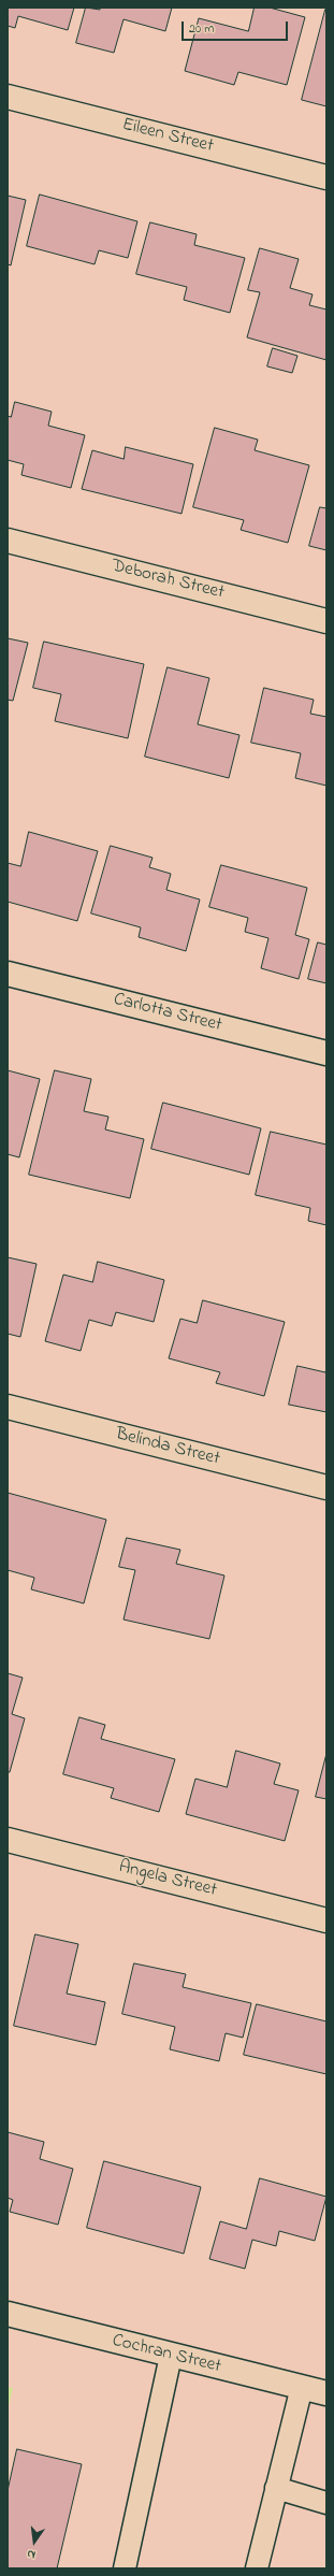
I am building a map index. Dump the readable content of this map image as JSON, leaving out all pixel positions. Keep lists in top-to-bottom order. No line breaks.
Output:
{"streets":{"street":["Eileen Street","Deborah Street","Carlotta Street","Belinda Street","Angela Street","Cochran Street"]},"scale_bar":"20 m","north":"bottom"}
